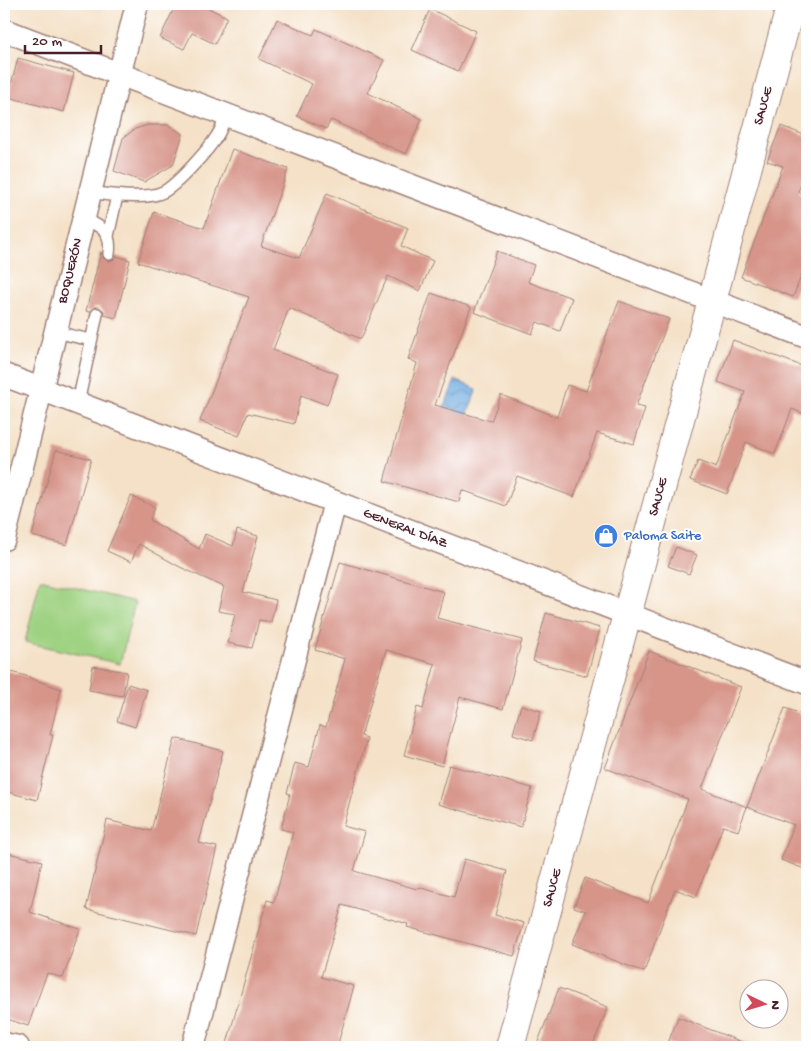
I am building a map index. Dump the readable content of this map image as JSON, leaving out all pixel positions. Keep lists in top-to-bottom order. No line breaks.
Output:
{"streets":{"street":["SAUCE","BOQUERÓN","GENERAL DÍAZ"]},"crossings":[["SAUCE","GENERAL DÍAZ"],["BOQUERÓN","GENERAL DÍAZ"]],"places":{"shop":["Paloma Saite"]},"scale_bar":"20 m","north":"right"}
